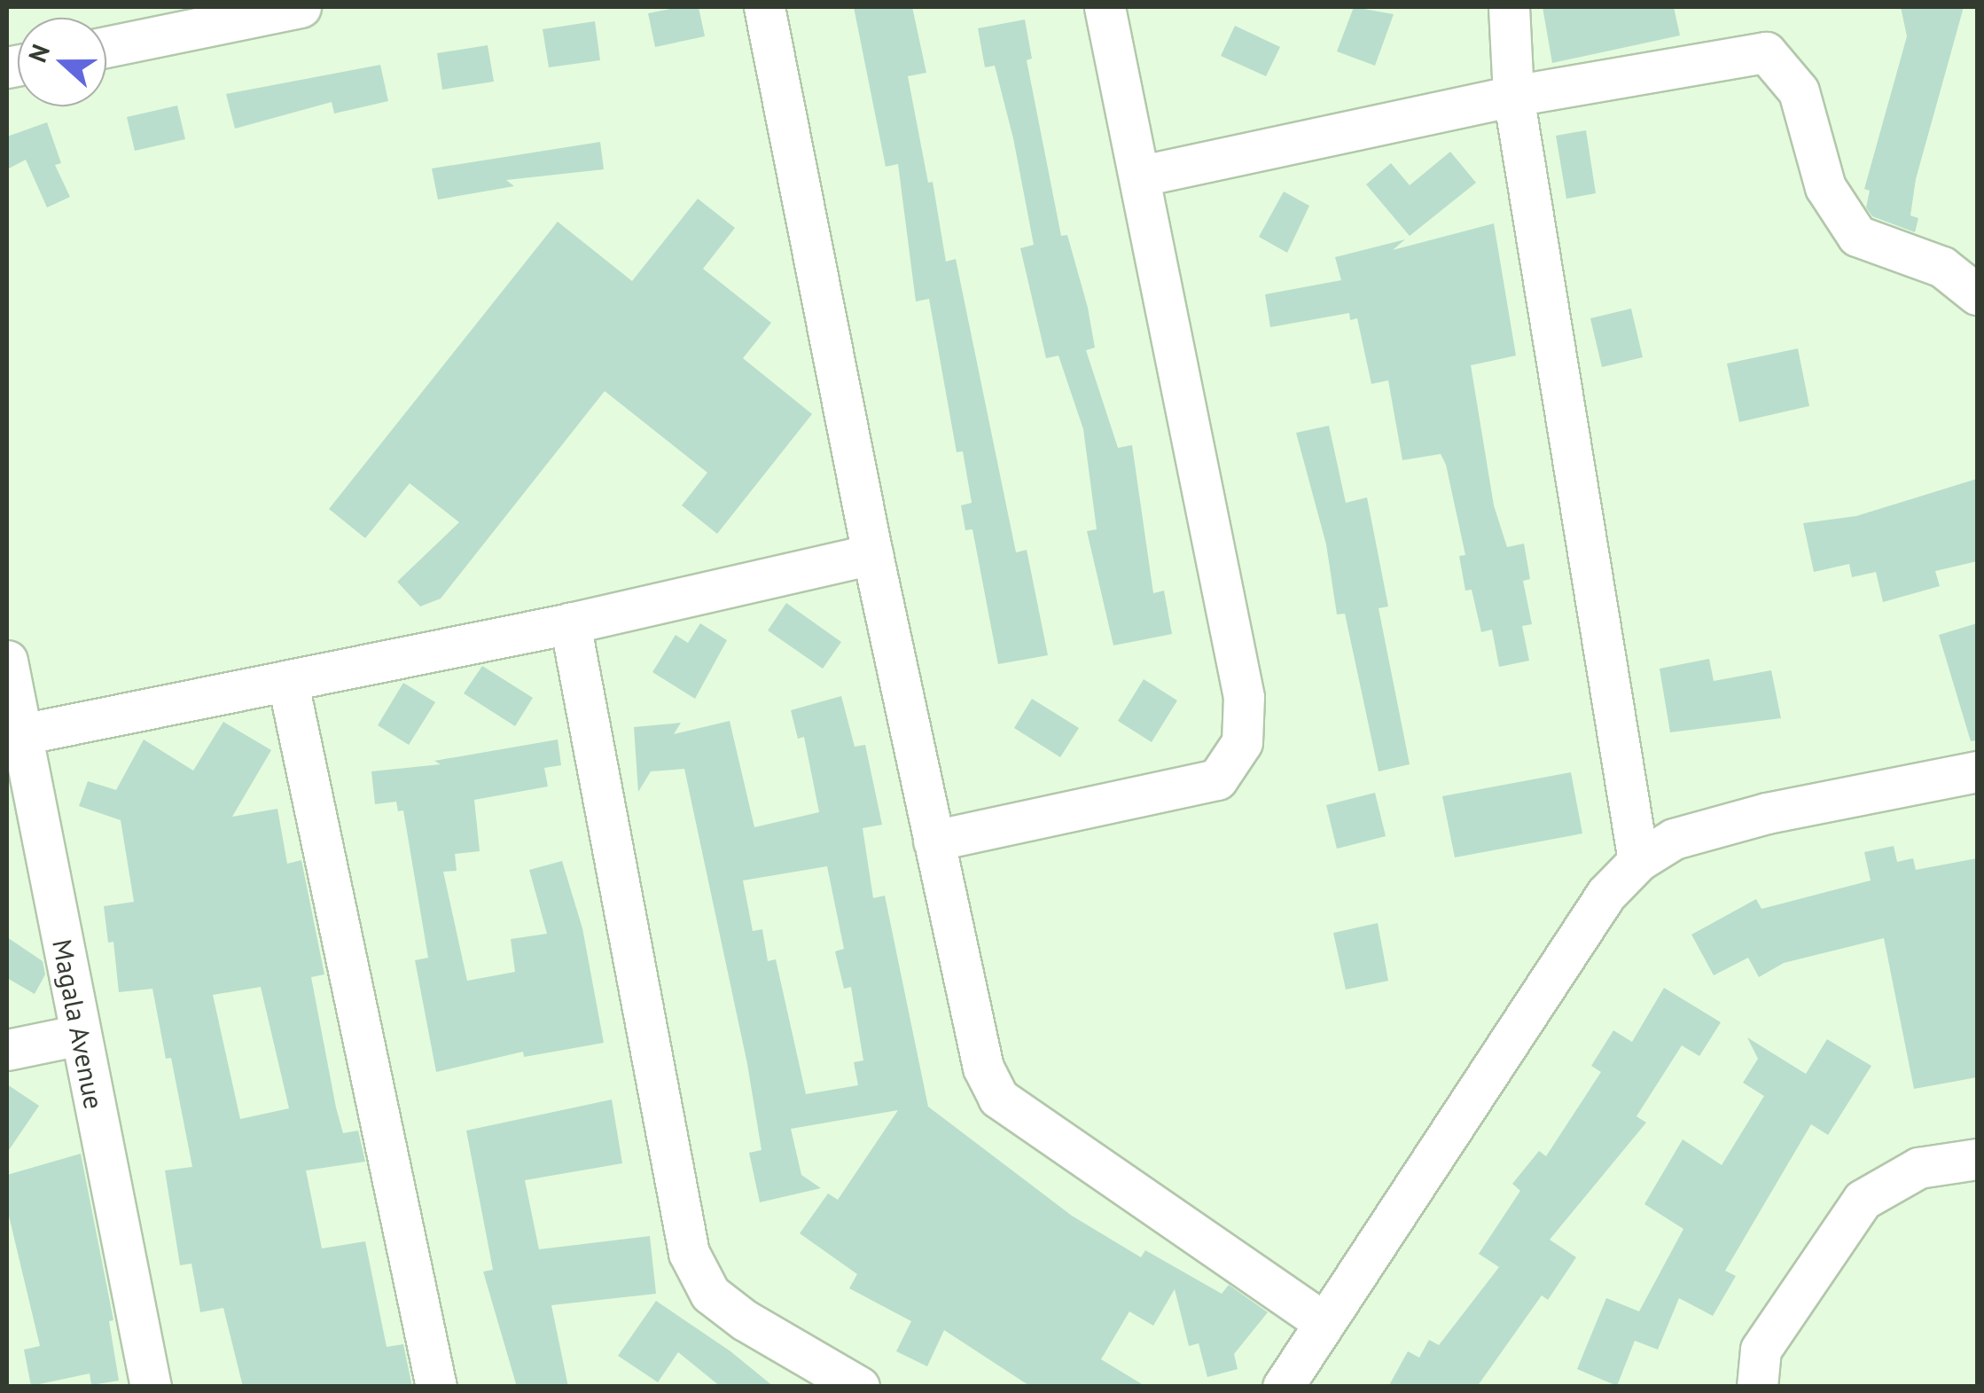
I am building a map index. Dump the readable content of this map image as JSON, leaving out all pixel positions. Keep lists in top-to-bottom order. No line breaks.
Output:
{"streets":{"street":["Magala Avenue"]},"north":"left"}
